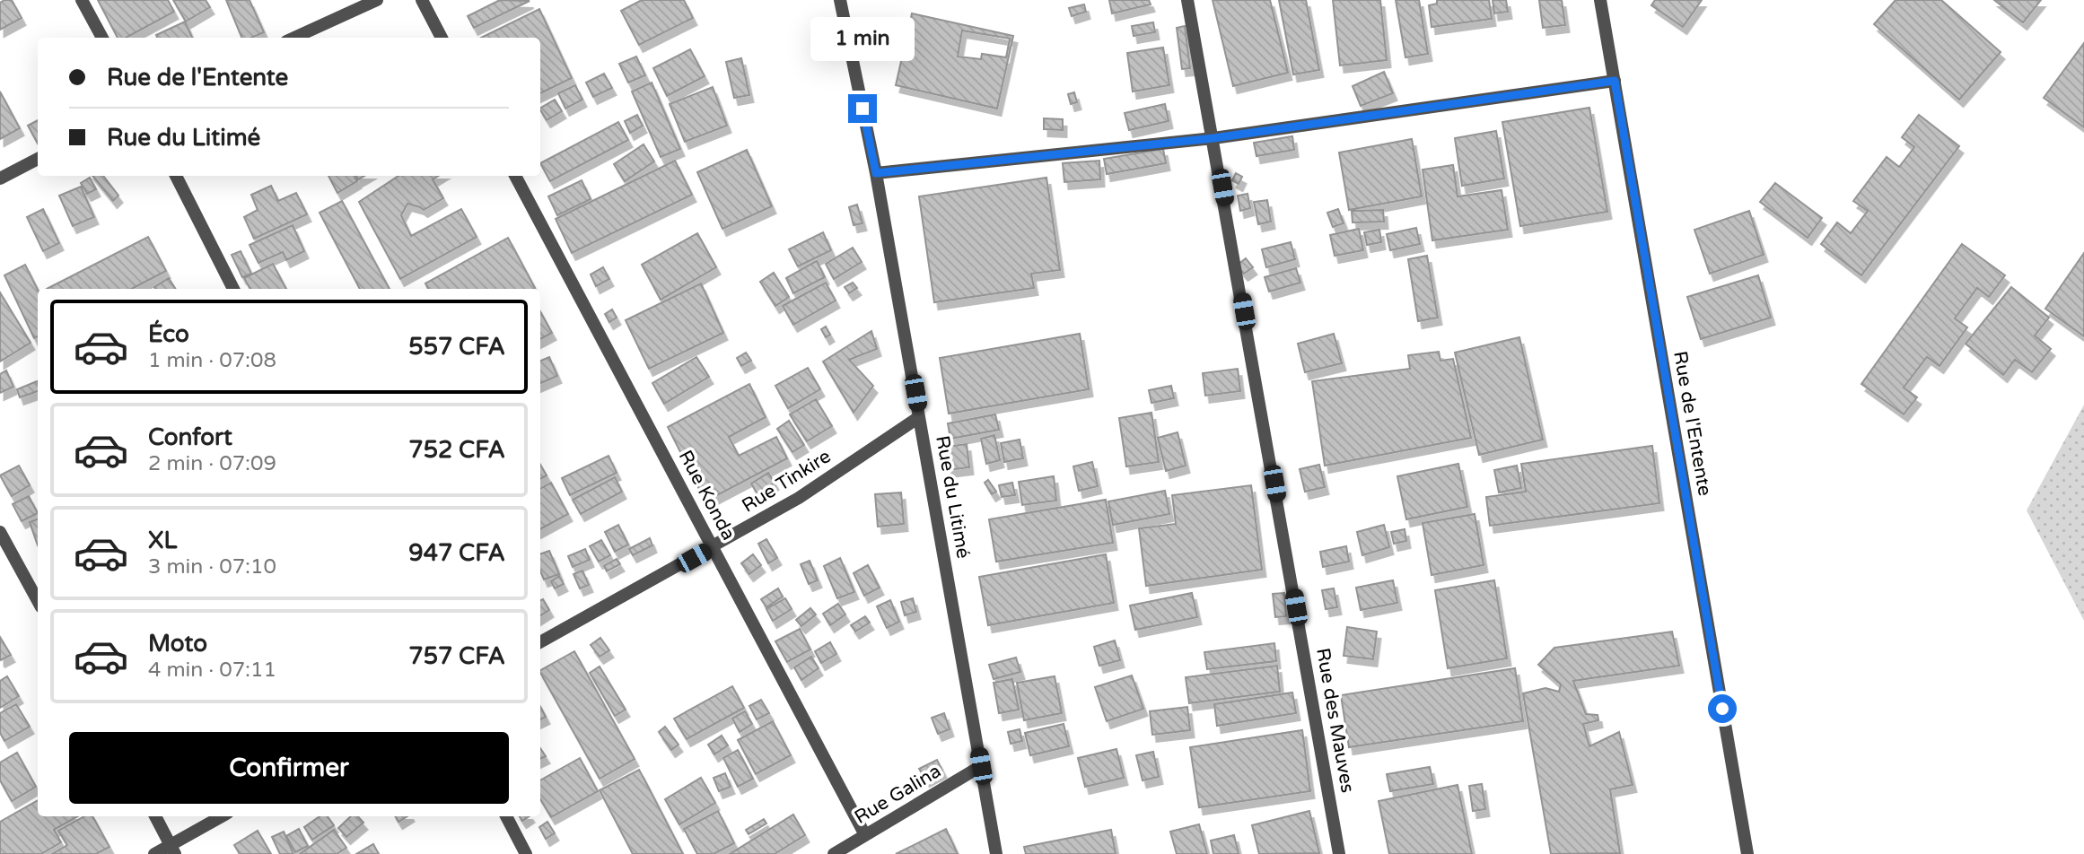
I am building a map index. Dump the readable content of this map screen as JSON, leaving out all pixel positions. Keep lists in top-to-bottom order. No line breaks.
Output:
{"streets":{"street":["Rue de l'Entente","Rue Tinkire","Rue Konda","Rue du Litimé","Rue des Mauves","Rue Galina"]},"crossings":[["Rue Tinkire","Rue Konda"],["Rue Tinkire","Rue du Litimé"],["Rue Konda","Rue Galina"],["Rue du Litimé","Rue Galina"]],"page":{"bubble":"1 min","banner":["Rue de l'Entente","Rue du Litimé"],"list":[{"name":"Éco","note":"1 min · 07:08","value":"557 CFA"},{"name":"Confort","note":"2 min · 07:09","value":"752 CFA"},{"name":"XL","note":"3 min · 07:10","value":"947 CFA"},{"name":"Moto","note":"4 min · 07:11","value":"757 CFA"}],"buttons":"Confirmer"}}
